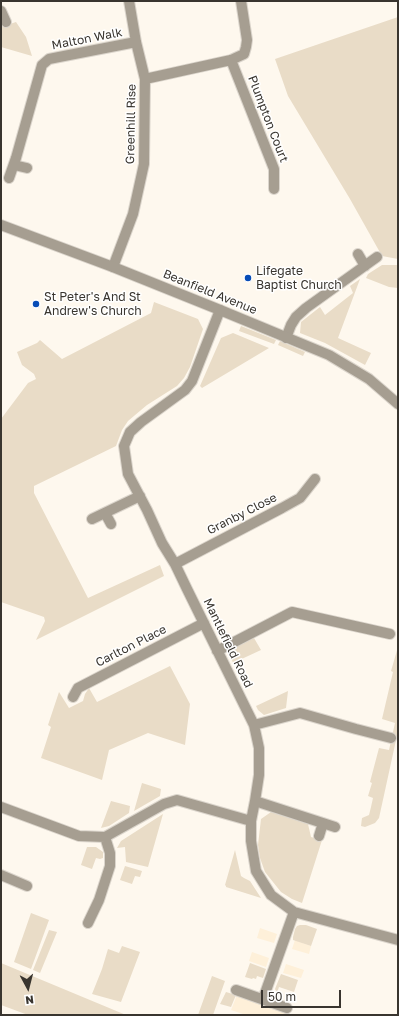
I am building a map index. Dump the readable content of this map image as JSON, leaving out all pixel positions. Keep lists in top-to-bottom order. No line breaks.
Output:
{"streets":{"street":["Malton Walk","Plumpton Court","Greenhill Rise","Beanfield Avenue","Granby Close","Mantlefield Road","Carlton Place"]},"crossings":[["Malton Walk","Greenhill Rise"],["Greenhill Rise","Beanfield Avenue"],["Beanfield Avenue","Mantlefield Road"],["Granby Close","Mantlefield Road"],["Mantlefield Road","Carlton Place"]],"places":["Lifegate Baptist Church","St Peter's And St Andrew's Church"],"scale_bar":"50 m","north":"bottom"}
